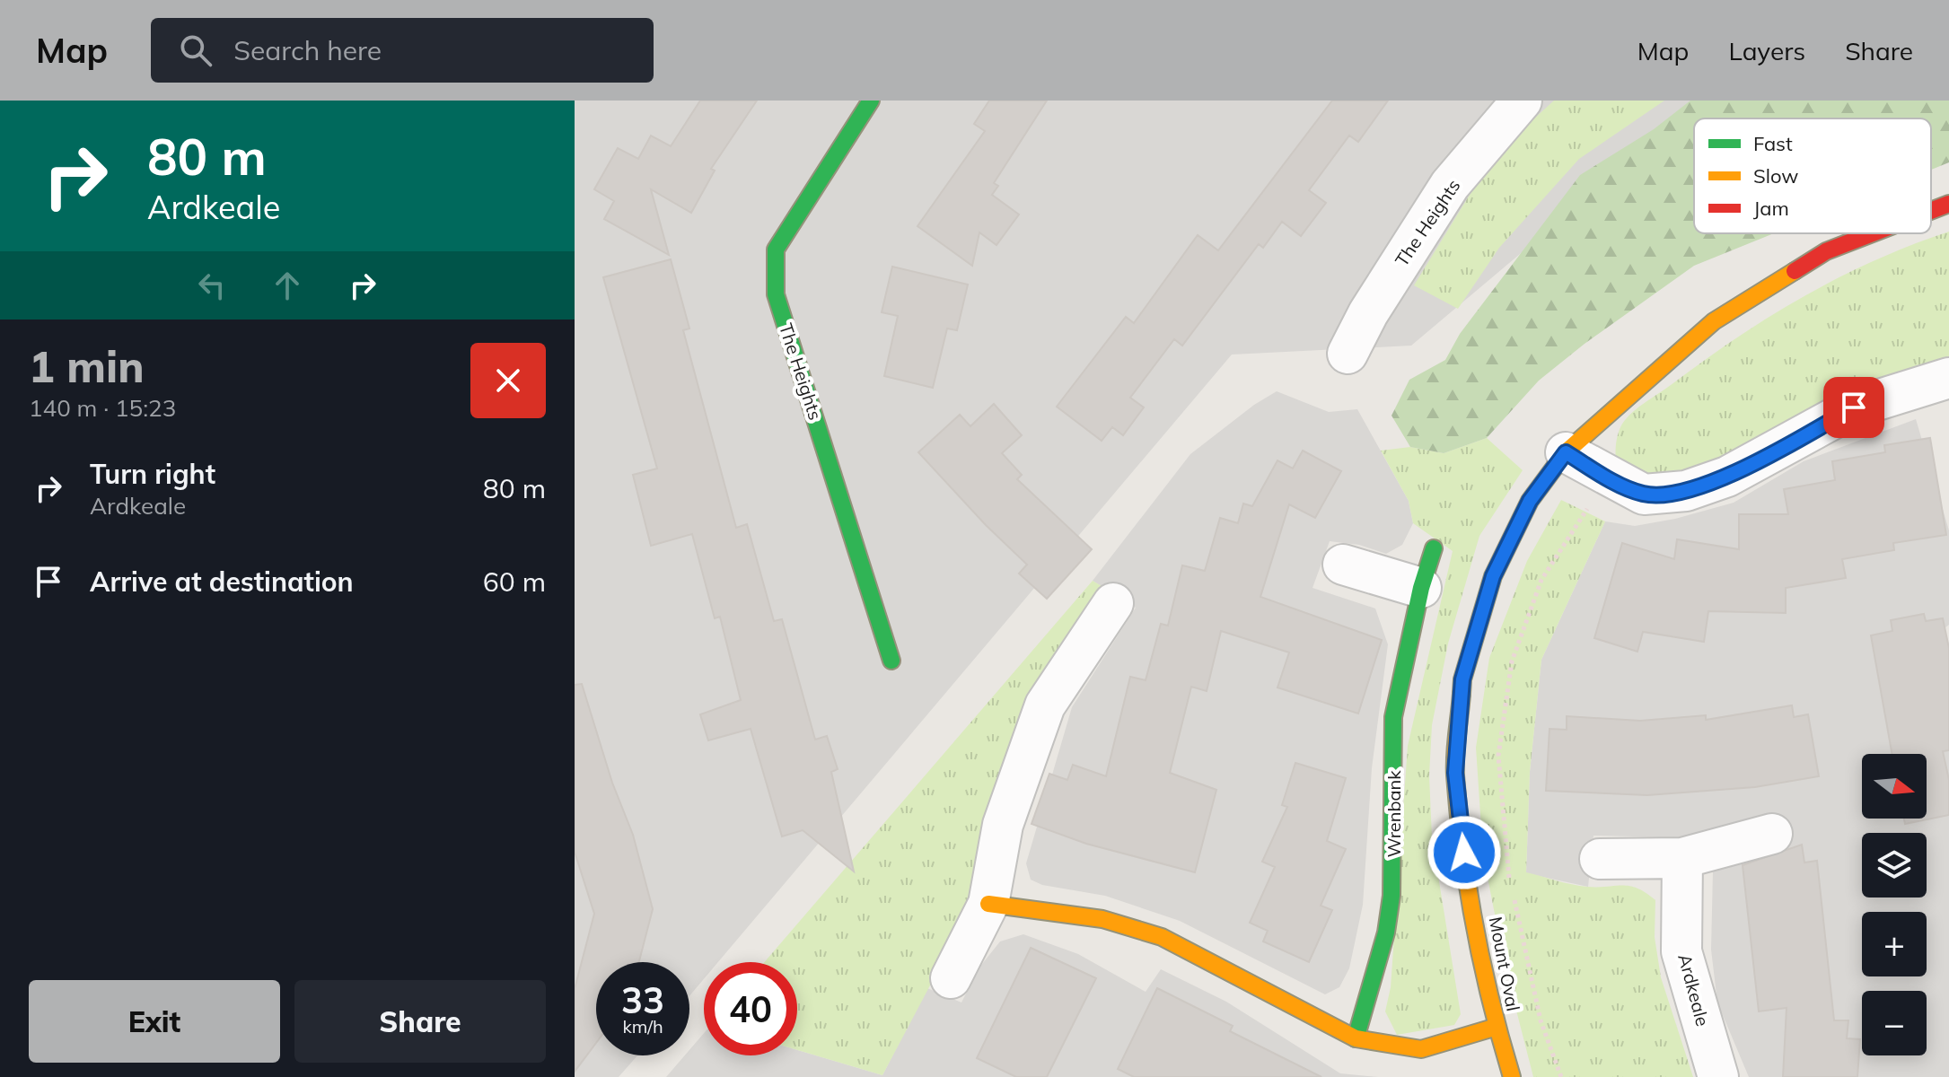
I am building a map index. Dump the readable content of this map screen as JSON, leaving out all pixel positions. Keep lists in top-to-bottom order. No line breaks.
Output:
{"streets":{"main road":["The Heights","Wrenbank","Mount Oval"],"street":["Ardkeale"]},"legend":["Fast","Slow","Jam"],"north":"right","page":{"header":"Map","search":"Search here","nav":["Map","Layers","Share"],"turn":["80 m","Ardkeale"],"heading":["1 min","140 m · 15:23"],"list":[{"name":"Turn right","note":"Ardkeale","value":"80 m"},{"name":"Arrive at destination","value":"60 m"}],"map_buttons":["+","−"],"speed":"33 km/h","limit":"40","buttons":["Exit","Share"]}}
